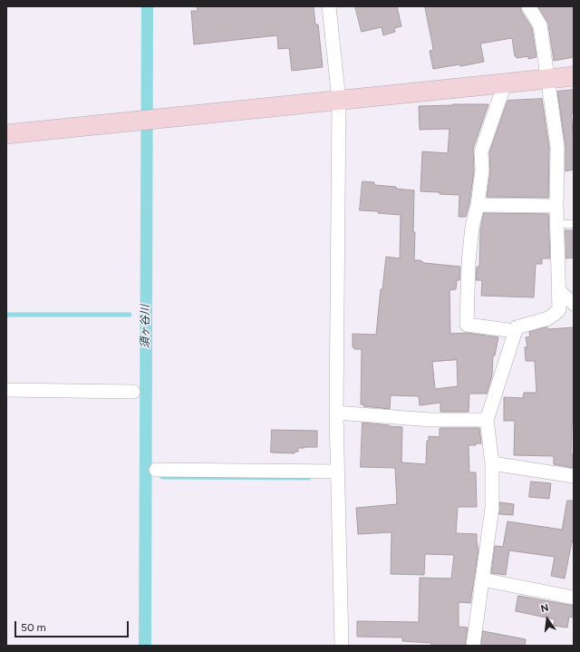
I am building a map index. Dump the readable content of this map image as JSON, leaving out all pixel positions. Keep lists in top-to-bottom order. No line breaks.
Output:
{"water":["須ヶ谷川"],"scale_bar":"50 m","north":"top"}
